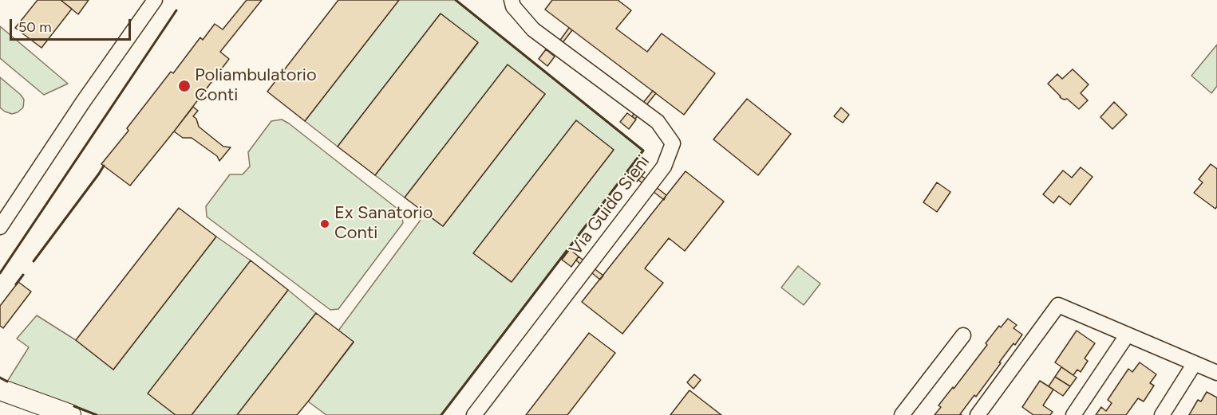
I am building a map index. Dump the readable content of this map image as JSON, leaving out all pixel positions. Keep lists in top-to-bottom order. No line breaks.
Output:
{"streets":{"street":["Via Guido Sieni"]},"places":["Poliambulatorio Conti","Ex Sanatorio Conti"],"scale_bar":"50 m"}
